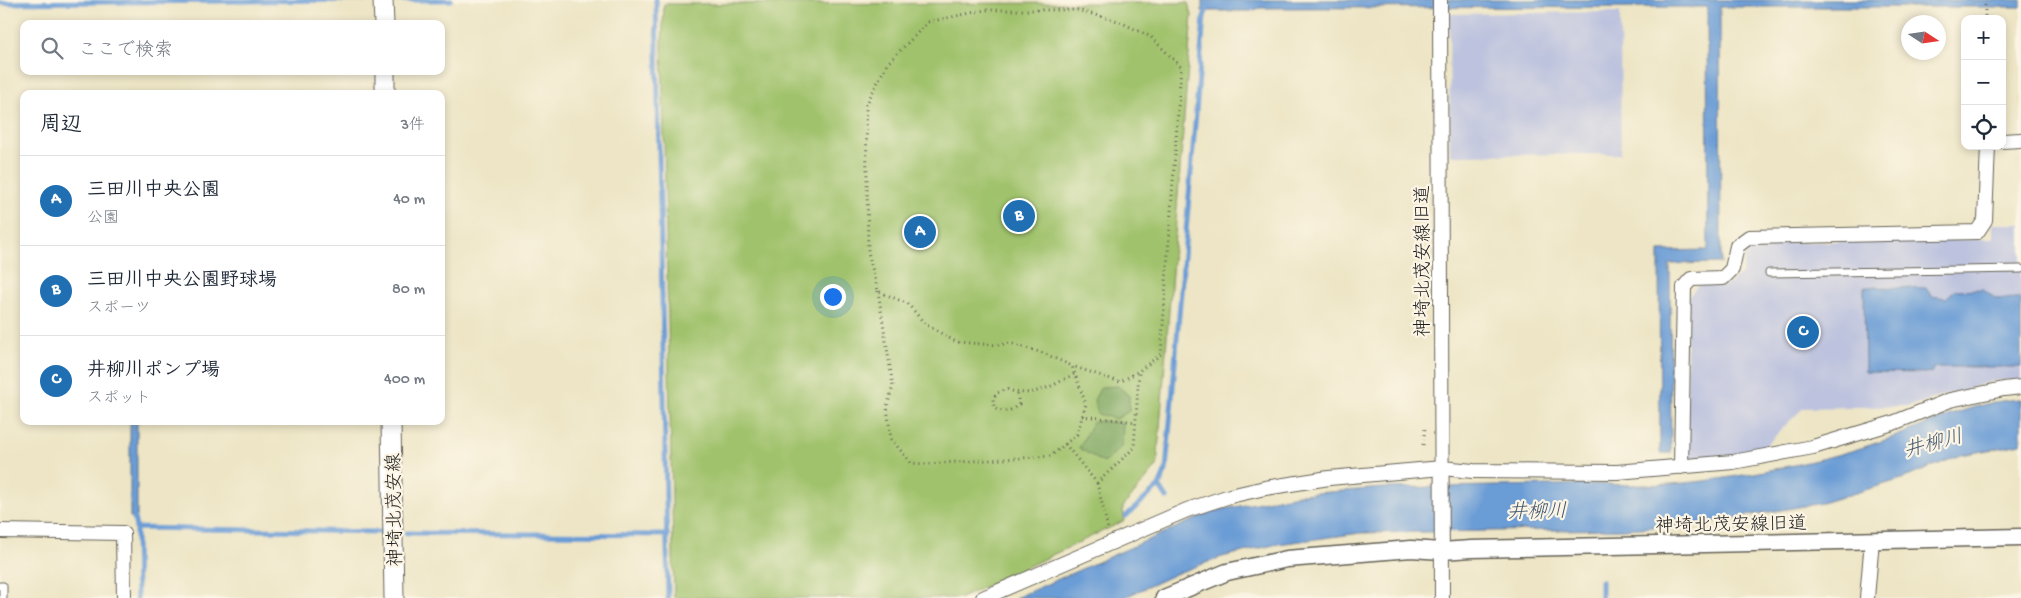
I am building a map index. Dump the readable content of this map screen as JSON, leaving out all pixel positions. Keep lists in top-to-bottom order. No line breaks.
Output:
{"streets":{"main road":["神埼北茂安線"],"street":["神埼北茂安線旧道"]},"water":["井柳川"],"north":"right","page":{"map_buttons":["+","−"],"search":"ここで検索","heading":["周辺","3件"],"list":[{"mark":"A","name":"三田川中央公園","note":"公園","value":"40 m"},{"mark":"B","name":"三田川中央公園野球場","note":"スポーツ","value":"80 m"},{"mark":"C","name":"井柳川ポンプ場","note":"スポット","value":"400 m"}],"pins":["B","A","C"]}}
